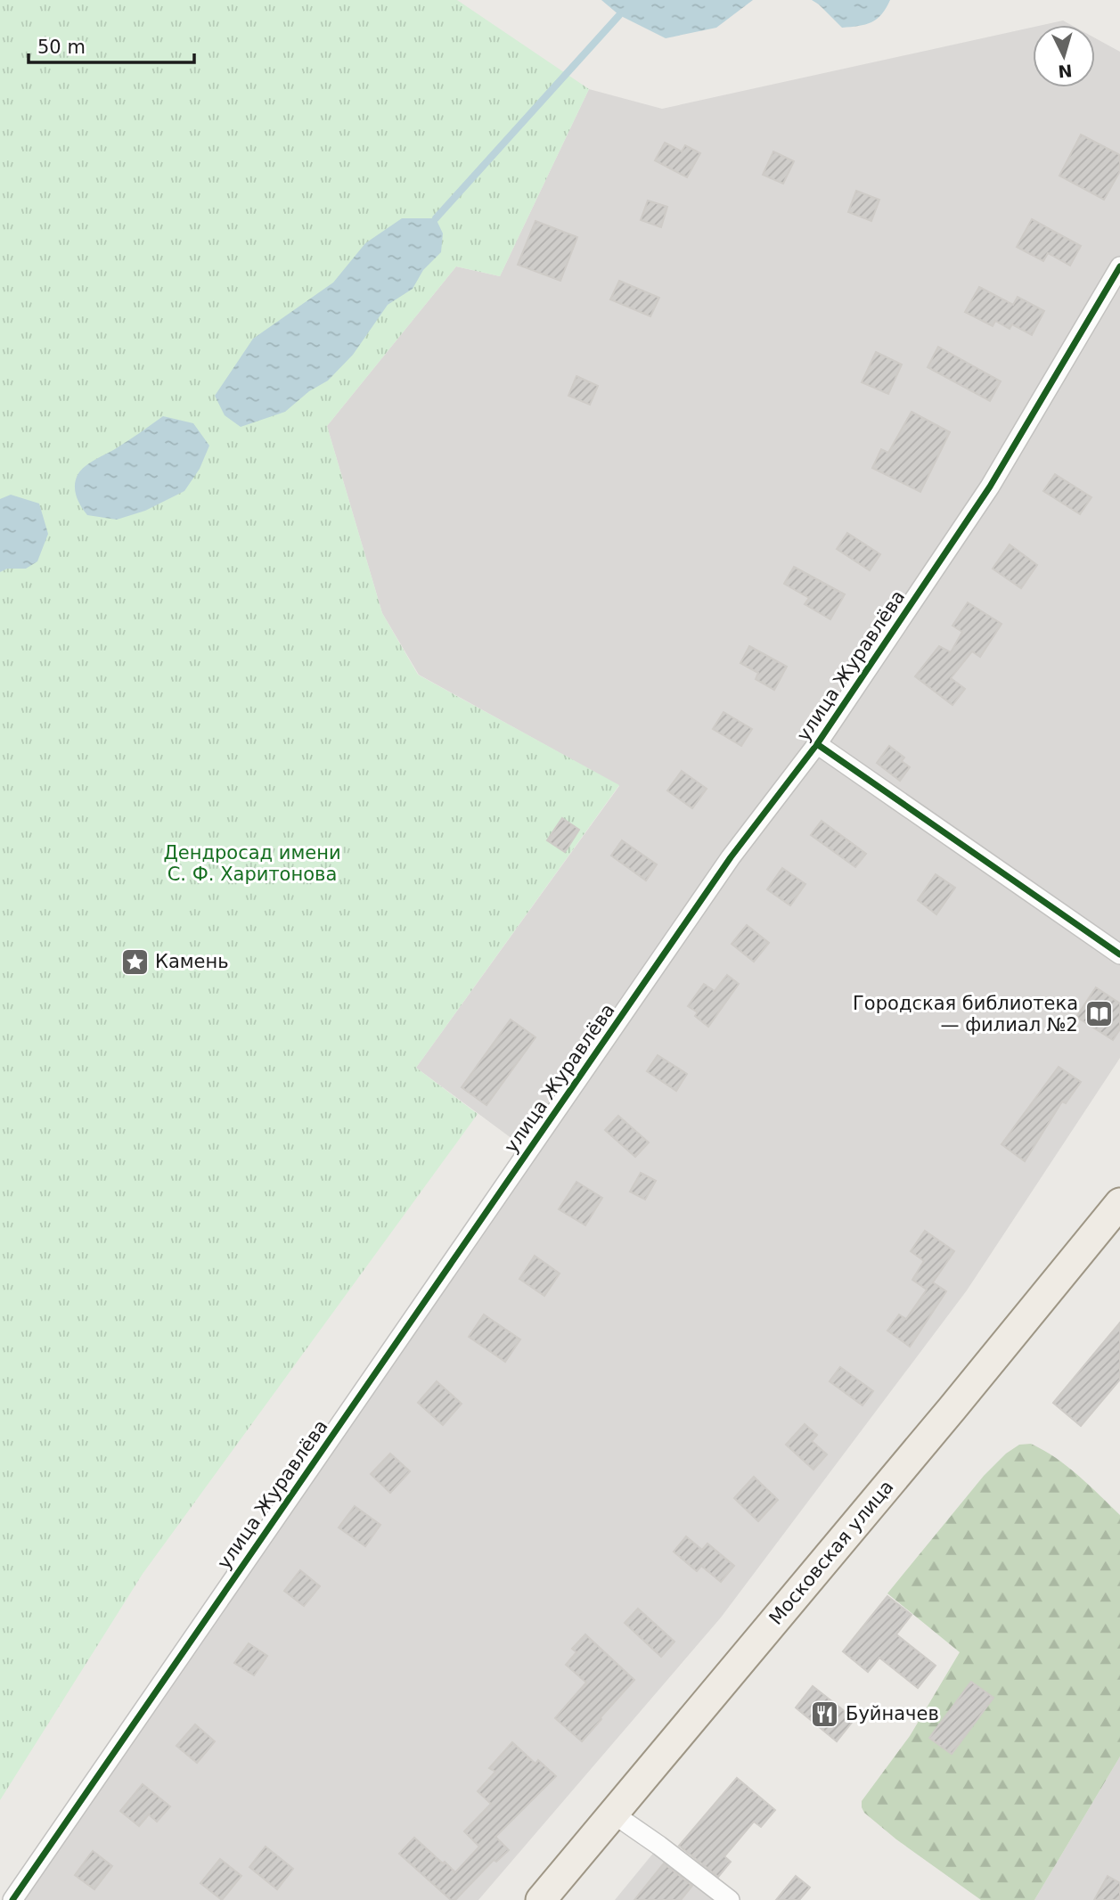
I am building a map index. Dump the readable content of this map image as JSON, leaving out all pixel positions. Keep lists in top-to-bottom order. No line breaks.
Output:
{"streets":{"main road":["Московская улица"],"street":["улица Журавлёва"]},"parks":["Дендросад имени С. Ф. Харитонова"],"places":{"place":["Камень"],"library":["Городская библиотека — филиал №2"],"restaurant":["Буйначев"]},"scale_bar":"50 m","north":"bottom"}
